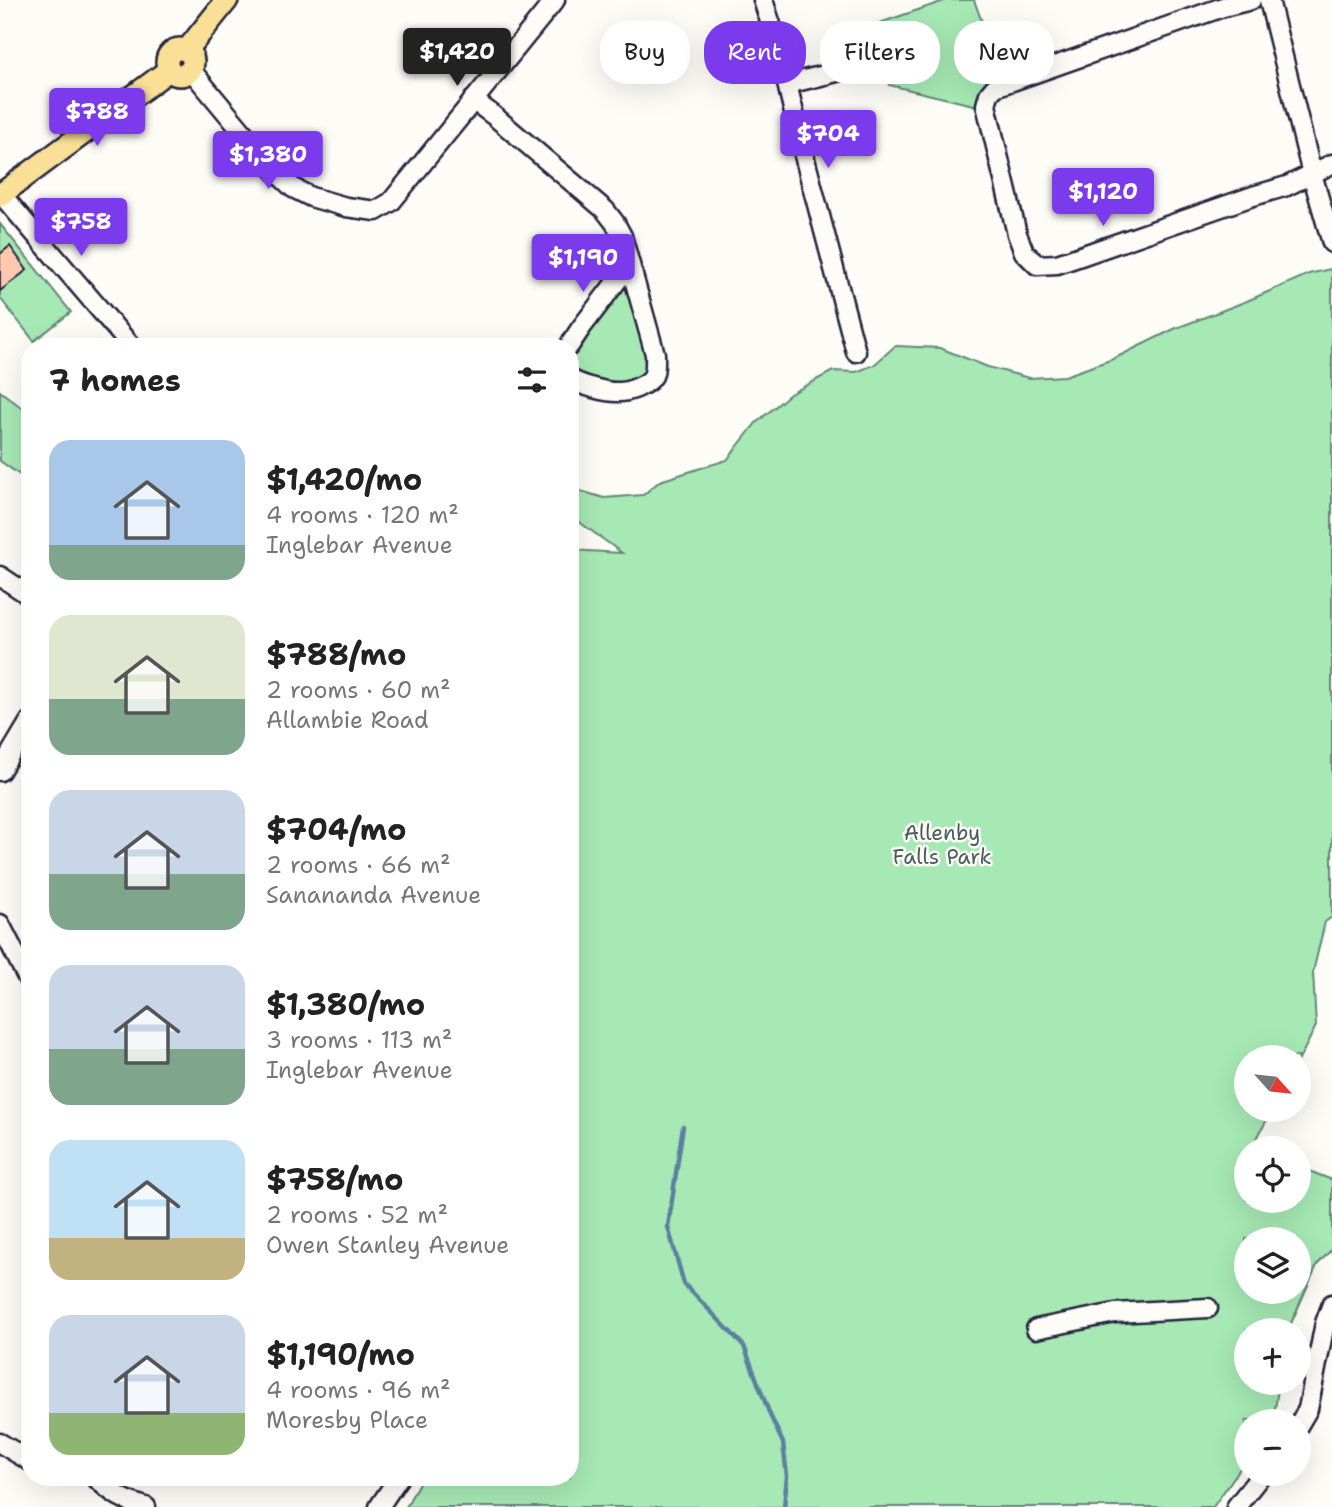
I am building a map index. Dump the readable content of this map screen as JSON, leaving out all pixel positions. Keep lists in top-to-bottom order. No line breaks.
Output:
{"parks":["Allenby Falls Park"],"north":"bottom right","page":{"chip":["Buy","Rent","Filters","New"],"price":["$1,420","$788","$704","$1,380","$1,120","$758","$1,190"],"heading":"7 homes","list":[{"name":"$1,420/mo","note":"4 rooms · 120 m² · Inglebar Avenue"},{"name":"$788/mo","note":"2 rooms · 60 m² · Allambie Road"},{"name":"$704/mo","note":"2 rooms · 66 m² · Sanananda Avenue"},{"name":"$1,380/mo","note":"3 rooms · 113 m² · Inglebar Avenue"},{"name":"$758/mo","note":"2 rooms · 52 m² · Owen Stanley Avenue"},{"name":"$1,190/mo","note":"4 rooms · 96 m² · Moresby Place"}],"map_buttons":["+","−"]}}
